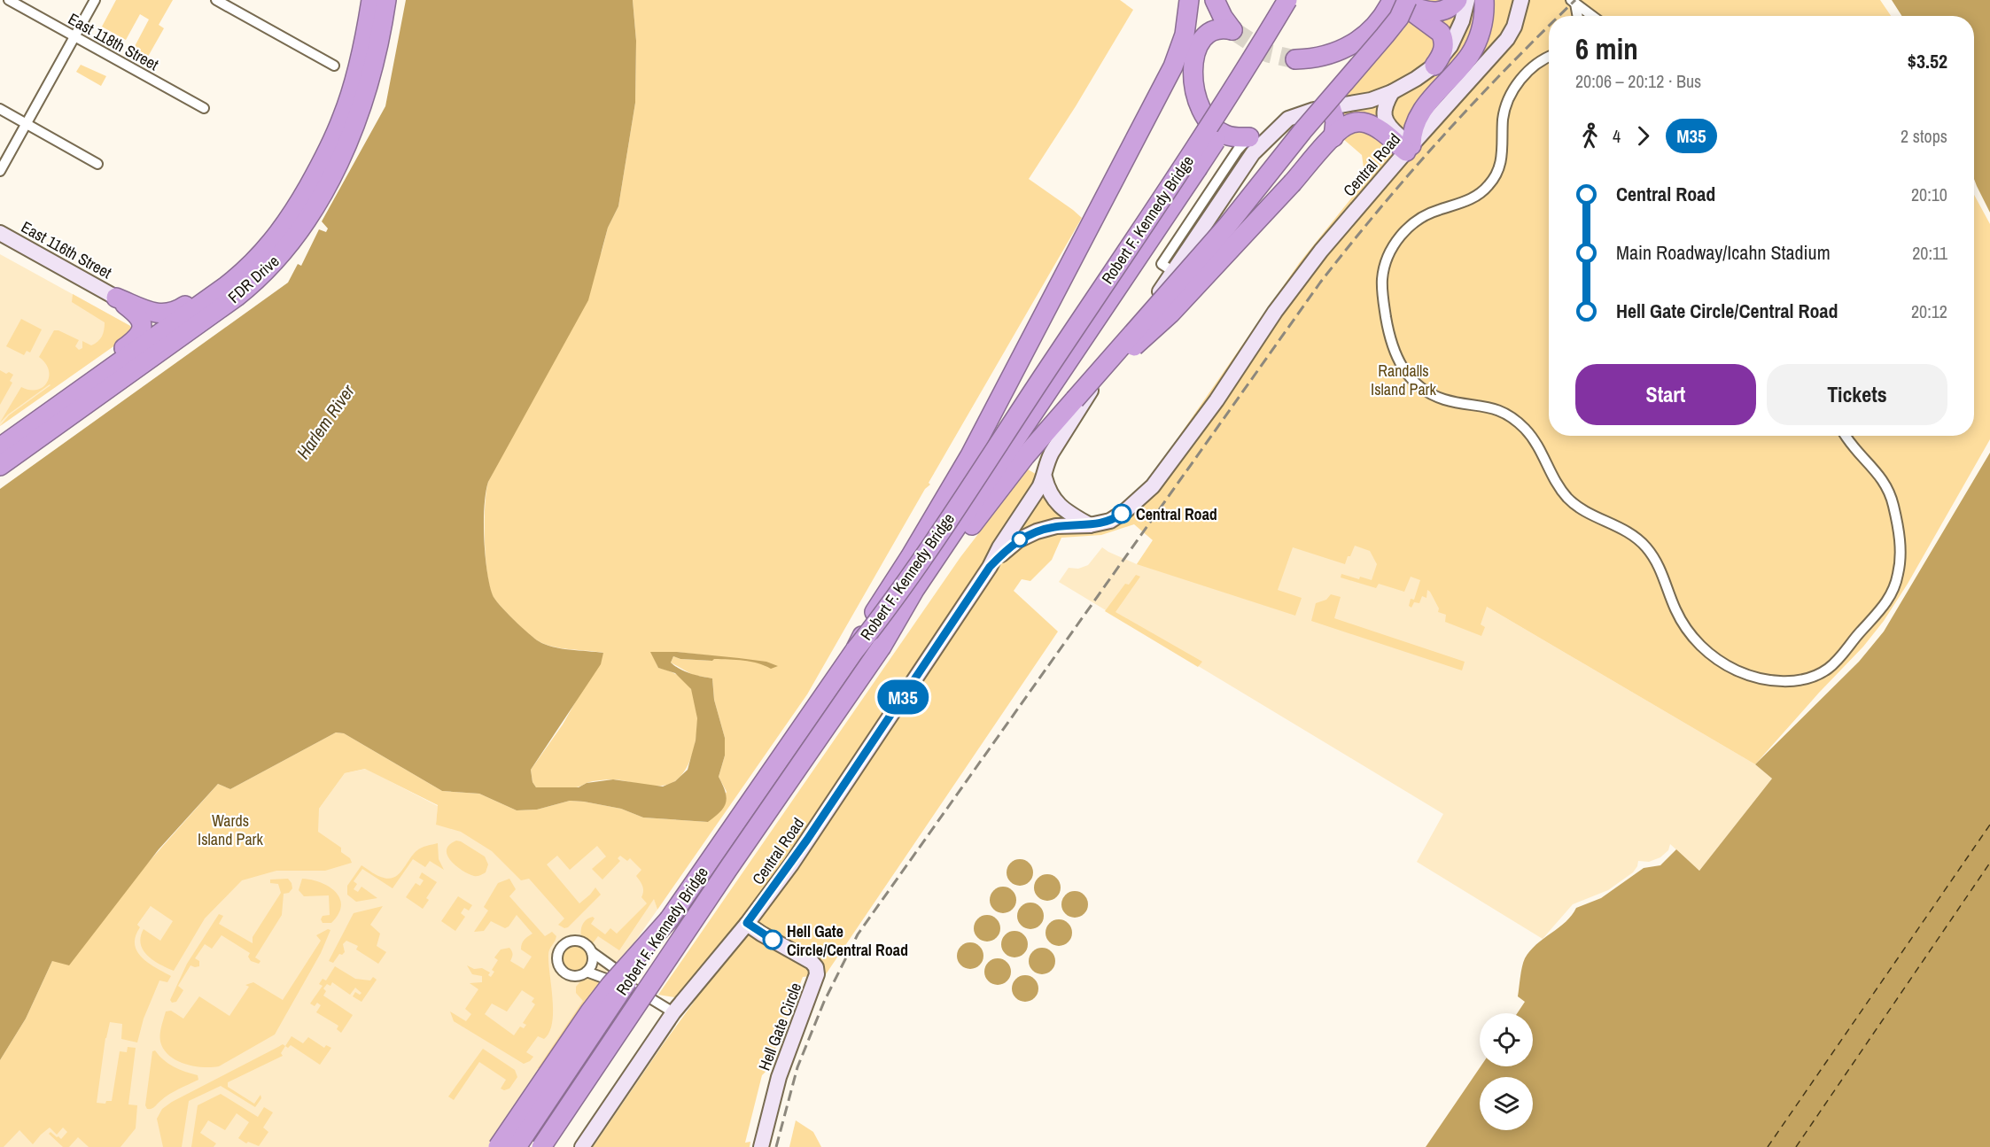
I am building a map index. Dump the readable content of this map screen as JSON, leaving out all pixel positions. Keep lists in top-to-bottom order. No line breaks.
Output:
{"streets":{"highway":["Robert F. Kennedy Bridge","FDR Drive"],"street":["East 118th Street","Central Road","East 116th Street","Hell Gate Circle"]},"crossings":[["Central Road","Hell Gate Circle"]],"water":["Harlem River"],"parks":["Randalls Island Park","Wards Island Park"],"places":["Central Road","Hell Gate Circle/Central Road"],"lines":["bus line M35"],"page":{"on_map":"M35","heading":["6 min","20:06 – 20:12 · Bus","$3.52"],"legs":["4","M35","2 stops"],"list":[{"name":"Central Road","value":"20:10"},{"name":"Main Roadway/Icahn Stadium","value":"20:11"},{"name":"Hell Gate Circle/Central Road","value":"20:12"}],"buttons":["Start","Tickets"]}}
